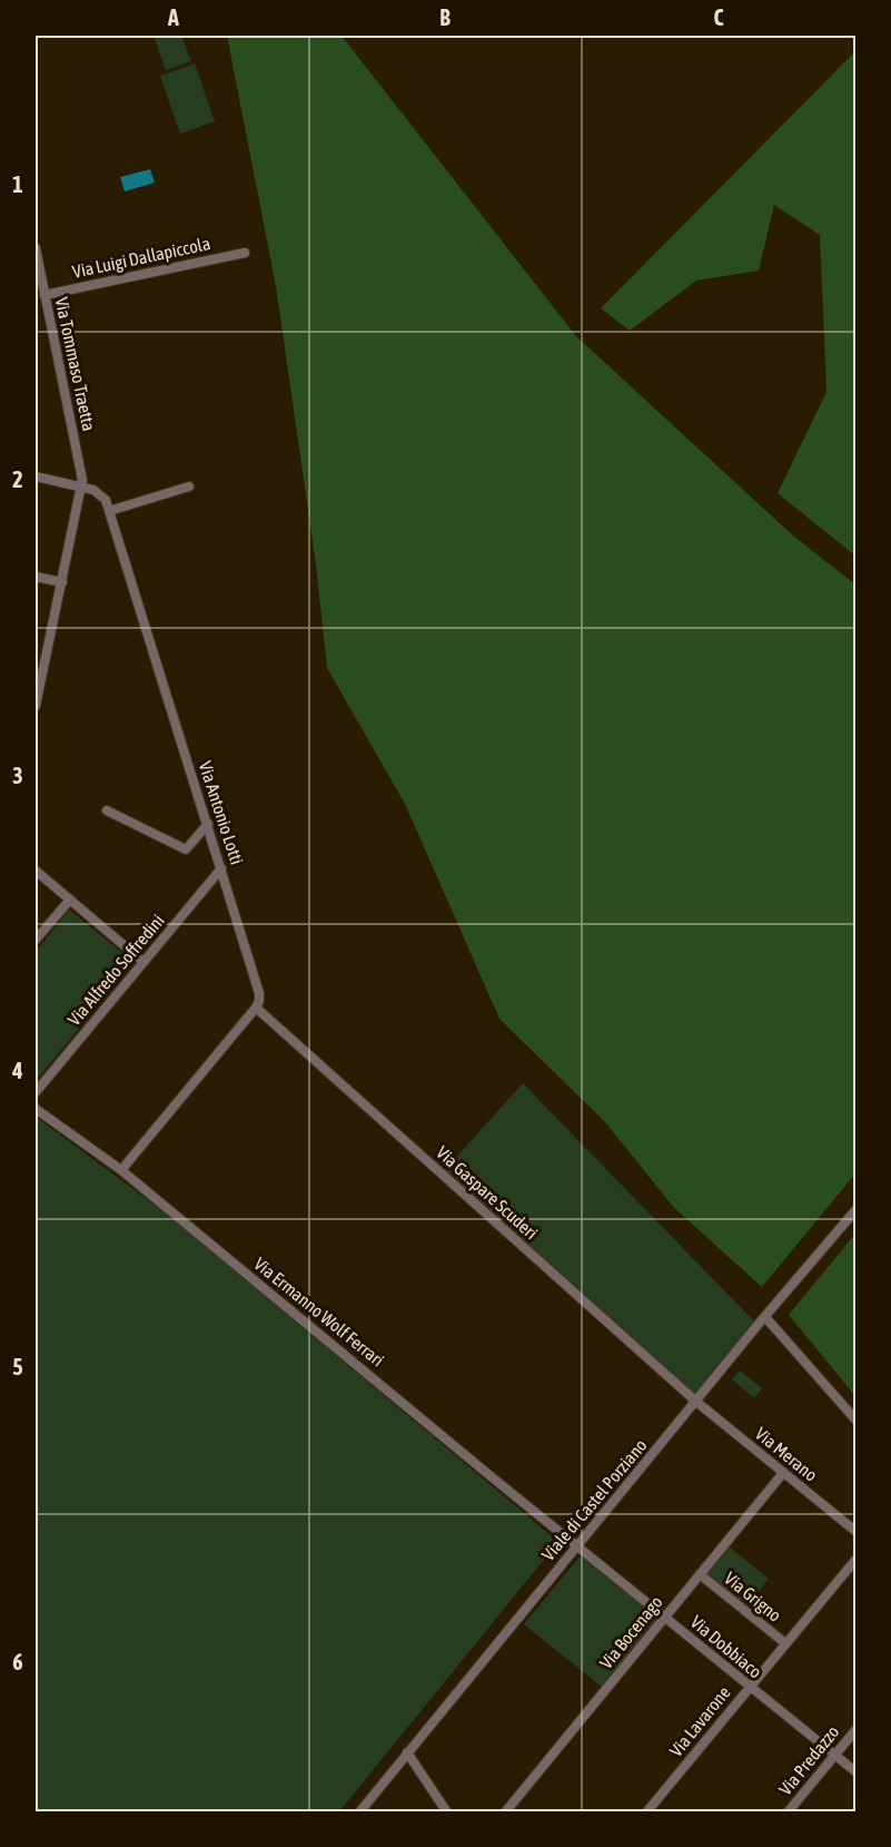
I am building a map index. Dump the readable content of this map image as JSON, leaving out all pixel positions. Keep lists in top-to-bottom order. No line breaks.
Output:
{"streets":{"street":["Via Luigi Dallapiccola","Via Tommaso Traetta","Via Antonio Lotti","Via Alfredo Soffredini","Via Gaspare Scuderi","Via Ermanno Wolf Ferrari","Via Merano","Viale di Castel Porziano","Via Grigno","Via Bocenago","Via Dobbiaco","Via Lavarone","Via Predazzo"]},"crossings":[["Via Luigi Dallapiccola","Via Tommaso Traetta"],["Via Tommaso Traetta","Via Antonio Lotti"],["Via Antonio Lotti","Via Alfredo Soffredini"],["Via Antonio Lotti","Via Gaspare Scuderi"],["Via Gaspare Scuderi","Via Merano"],["Via Gaspare Scuderi","Viale di Castel Porziano"],["Via Ermanno Wolf Ferrari","Viale di Castel Porziano"],["Via Ermanno Wolf Ferrari","Via Dobbiaco"],["Via Merano","Viale di Castel Porziano"],["Via Merano","Via Bocenago"],["Viale di Castel Porziano","Via Dobbiaco"],["Via Grigno","Via Bocenago"],["Via Grigno","Via Lavarone"],["Via Bocenago","Via Dobbiaco"],["Via Dobbiaco","Via Lavarone"],["Via Dobbiaco","Via Predazzo"]],"grid":{"columns":["A","B","C"],"rows":["1","2","3","4","5","6"]}}
